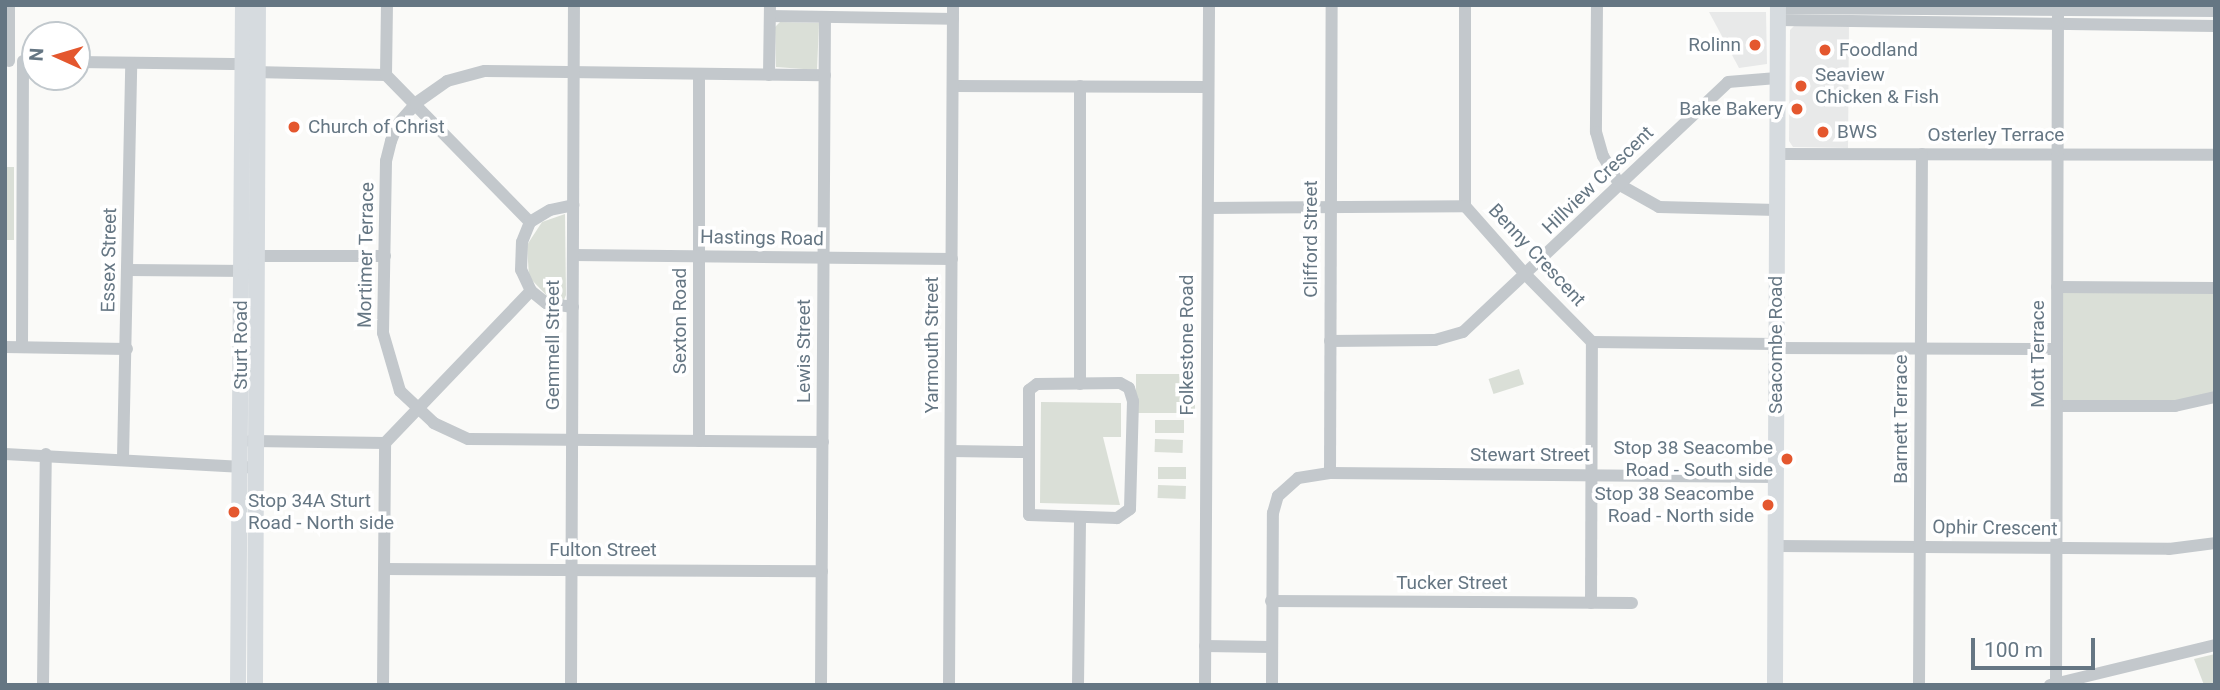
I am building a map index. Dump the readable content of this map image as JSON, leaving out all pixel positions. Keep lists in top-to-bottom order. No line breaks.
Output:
{"streets":{"main road":["Sturt Road","Seacombe Road"],"street":["Osterley Terrace","Hillview Crescent","Hastings Road","Clifford Street","Mortimer Terrace","Benny Crescent","Essex Street","Sexton Road","Gemmell Street","Yarmouth Street","Folkestone Road","Lewis Street","Mott Terrace","Barnett Terrace","Stewart Street","Ophir Crescent","Fulton Street","Tucker Street"]},"crossings":[["Osterley Terrace","Seacombe Road"],["Osterley Terrace","Mott Terrace"],["Osterley Terrace","Barnett Terrace"],["Hillview Crescent","Clifford Street"],["Hillview Crescent","Benny Crescent"],["Hillview Crescent","Seacombe Road"],["Hastings Road","Sexton Road"],["Hastings Road","Gemmell Street"],["Hastings Road","Yarmouth Street"],["Hastings Road","Lewis Street"],["Clifford Street","Stewart Street"],["Mortimer Terrace","Sexton Road"],["Mortimer Terrace","Gemmell Street"],["Mortimer Terrace","Lewis Street"],["Gemmell Street","Fulton Street"],["Seacombe Road","Stewart Street"],["Seacombe Road","Ophir Crescent"],["Lewis Street","Fulton Street"],["Mott Terrace","Ophir Crescent"],["Barnett Terrace","Ophir Crescent"],["Stewart Street","Tucker Street"]],"places":["Rolinn","Foodland","Seaview Chicken & Fish","Bake Bakery","Church of Christ","BWS","Stop 38 Seacombe Road - South side","Stop 38 Seacombe Road - North side","Stop 34A Sturt Road - North side"],"scale_bar":"100 m","north":"left"}
